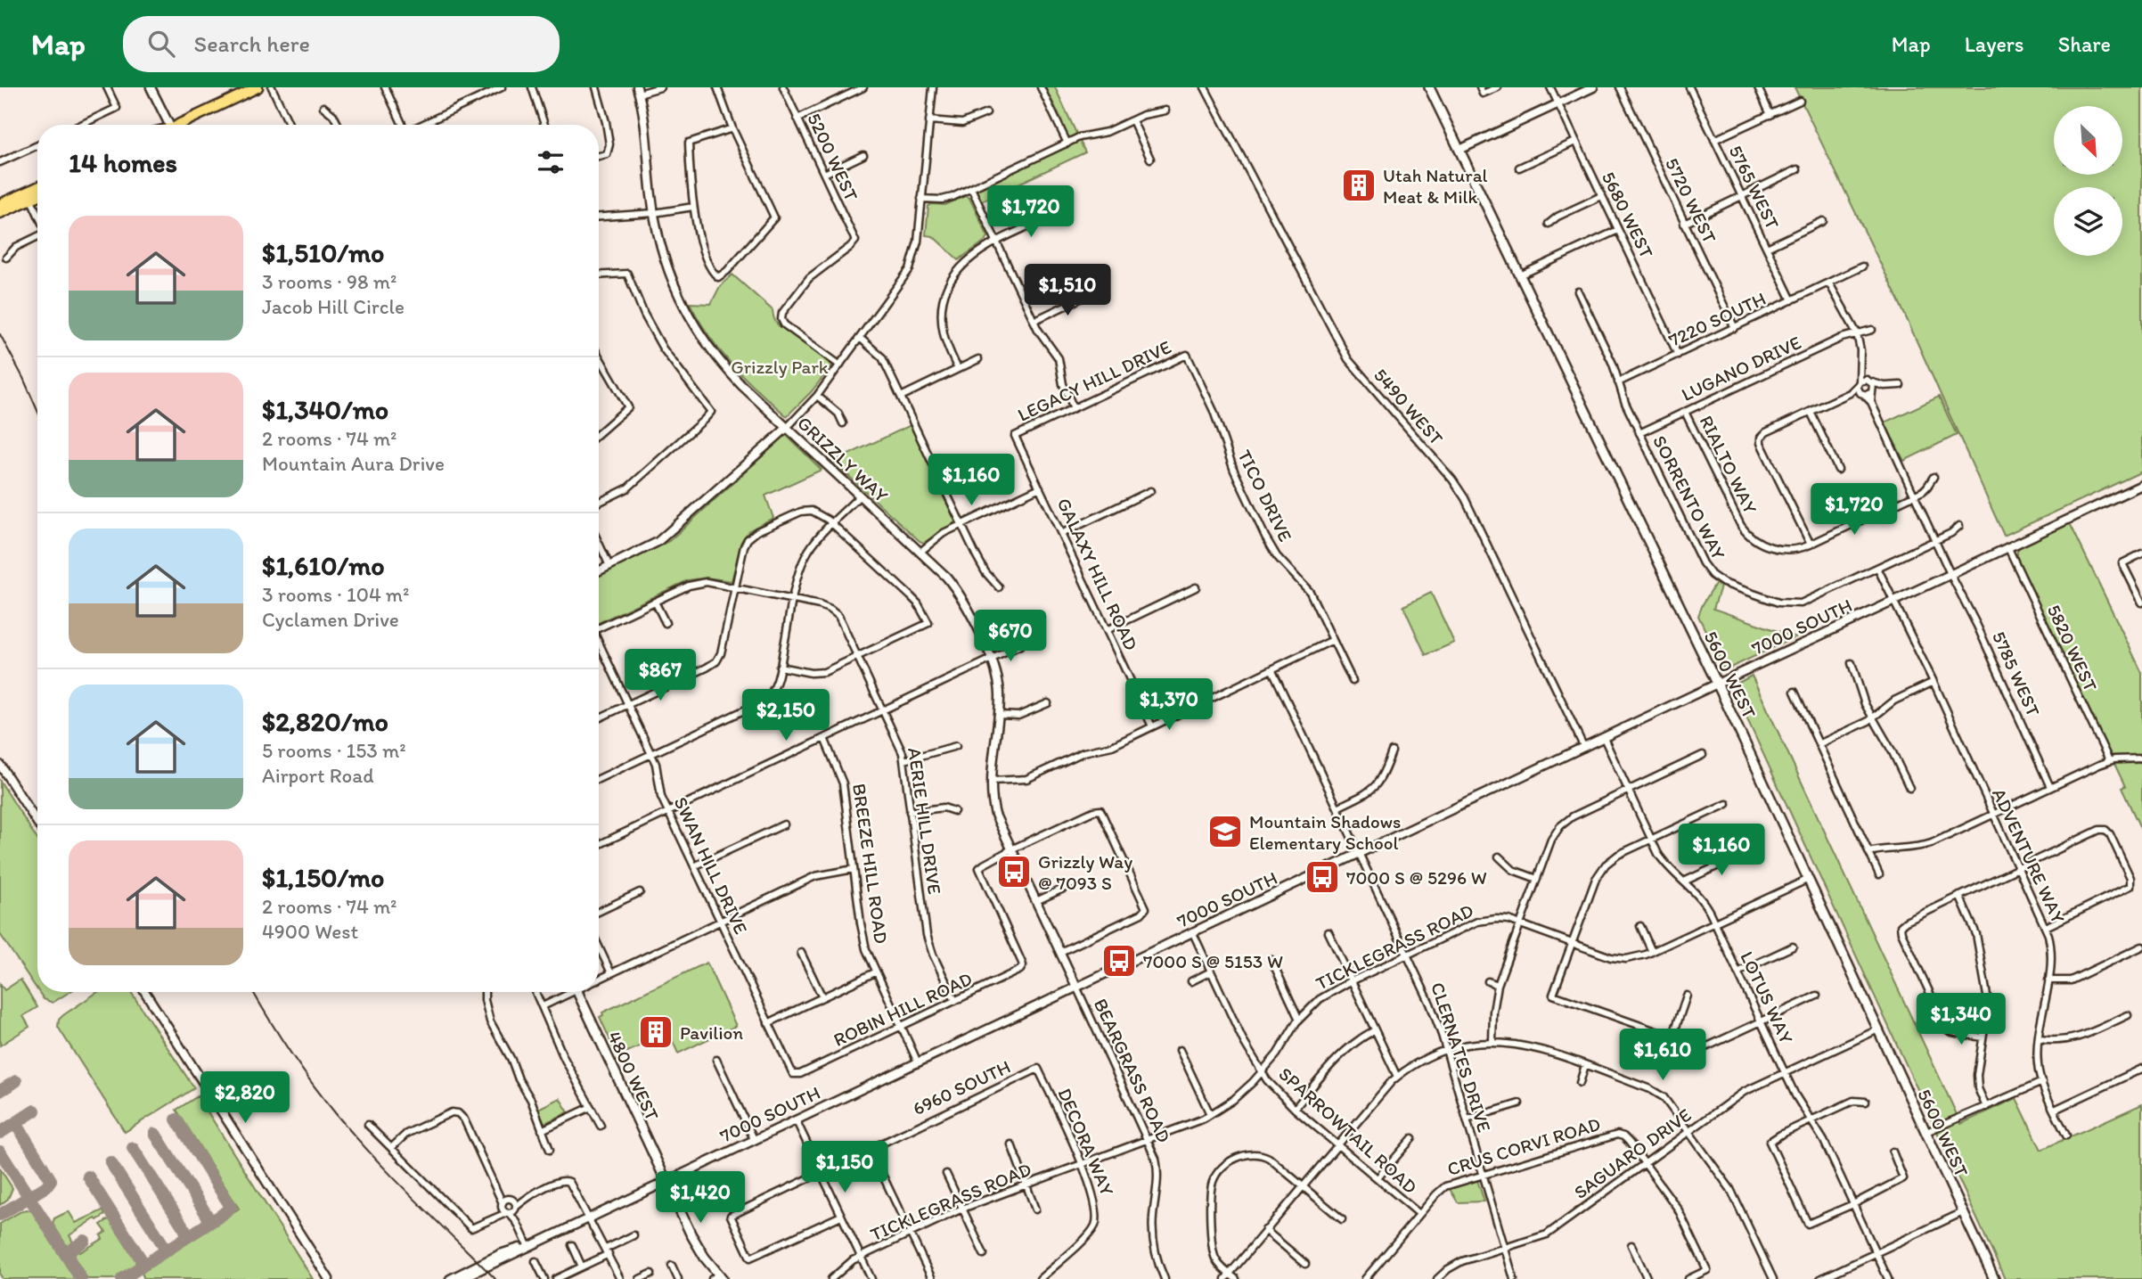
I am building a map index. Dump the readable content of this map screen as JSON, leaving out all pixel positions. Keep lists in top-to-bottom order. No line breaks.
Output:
{"streets":{"main road":["5600 WEST","4800 WEST"],"street":["5200 WEST","5765 WEST","5720 WEST","5680 WEST","7220 SOUTH","LUGANO DRIVE","LEGACY HILL DRIVE","5490 WEST","GRIZZLY WAY","RIALTO WAY","TICO DRIVE","SORRENTO WAY","GALAXY HILL ROAD","7000 SOUTH","5820 WEST","5785 WEST","AERIE HILL DRIVE","ADVENTURE WAY","BREEZE HILL ROAD","SWAN HILL DRIVE","TICKLEGRASS ROAD","LOTUS WAY","ROBIN HILL ROAD","CLERNATES DRIVE","BEARGRASS ROAD","6960 SOUTH","SPARROWTAIL ROAD","DECORA WAY","CRUS CORVI ROAD","SAGUARO DRIVE"]},"crossings":[["5765 WEST","7220 SOUTH"],["5720 WEST","7220 SOUTH"],["5680 WEST","7220 SOUTH"],["7220 SOUTH","SORRENTO WAY"],["LUGANO DRIVE","RIALTO WAY"],["LUGANO DRIVE","SORRENTO WAY"],["LEGACY HILL DRIVE","TICO DRIVE"],["LEGACY HILL DRIVE","GALAXY HILL ROAD"],["5490 WEST","7000 SOUTH"],["GRIZZLY WAY","7000 SOUTH"],["GRIZZLY WAY","ROBIN HILL ROAD"],["GRIZZLY WAY","BEARGRASS ROAD"],["RIALTO WAY","5785 WEST"],["SORRENTO WAY","5785 WEST"],["SORRENTO WAY","ADVENTURE WAY"],["7000 SOUTH","5820 WEST"],["7000 SOUTH","5785 WEST"],["7000 SOUTH","5600 WEST"],["7000 SOUTH","ADVENTURE WAY"],["7000 SOUTH","BREEZE HILL ROAD"],["7000 SOUTH","LOTUS WAY"],["7000 SOUTH","CLERNATES DRIVE"],["7000 SOUTH","BEARGRASS ROAD"],["7000 SOUTH","4800 WEST"],["7000 SOUTH","SPARROWTAIL ROAD"],["5600 WEST","TICKLEGRASS ROAD"],["5600 WEST","SAGUARO DRIVE"],["AERIE HILL DRIVE","ROBIN HILL ROAD"],["BREEZE HILL ROAD","ROBIN HILL ROAD"],["SWAN HILL DRIVE","ROBIN HILL ROAD"],["TICKLEGRASS ROAD","LOTUS WAY"],["TICKLEGRASS ROAD","CLERNATES DRIVE"],["TICKLEGRASS ROAD","BEARGRASS ROAD"],["TICKLEGRASS ROAD","SPARROWTAIL ROAD"],["TICKLEGRASS ROAD","DECORA WAY"],["LOTUS WAY","SAGUARO DRIVE"],["CLERNATES DRIVE","CRUS CORVI ROAD"],["CLERNATES DRIVE","SAGUARO DRIVE"],["6960 SOUTH","DECORA WAY"],["SPARROWTAIL ROAD","CRUS CORVI ROAD"],["CRUS CORVI ROAD","SAGUARO DRIVE"]],"parks":["Grizzly Park"],"places":{"building":["Utah Natural Meat & Milk","Pavilion"],"school or university":["Mountain Shadows Elementary School"],"bus stop":["Grizzly Way @ 7093 S","7000 S @ 5296 W","7000 S @ 5153 W"]},"north":"bottom right","page":{"header":"Map","search":"Search here","nav":["Map","Layers","Share"],"heading":"14 homes","price":["$1,720","$1,510","$1,160","$1,720","$670","$867","$1,370","$2,150","$1,160","$1,340","$1,610","$2,820","$1,150","$1,420"],"list":[{"name":"$1,510/mo","note":"3 rooms · 98 m² · Jacob Hill Circle"},{"name":"$1,340/mo","note":"2 rooms · 74 m² · Mountain Aura Drive"},{"name":"$1,610/mo","note":"3 rooms · 104 m² · Cyclamen Drive"},{"name":"$2,820/mo","note":"5 rooms · 153 m² · Airport Road"},{"name":"$1,150/mo","note":"2 rooms · 74 m² · 4900 West"}]}}
